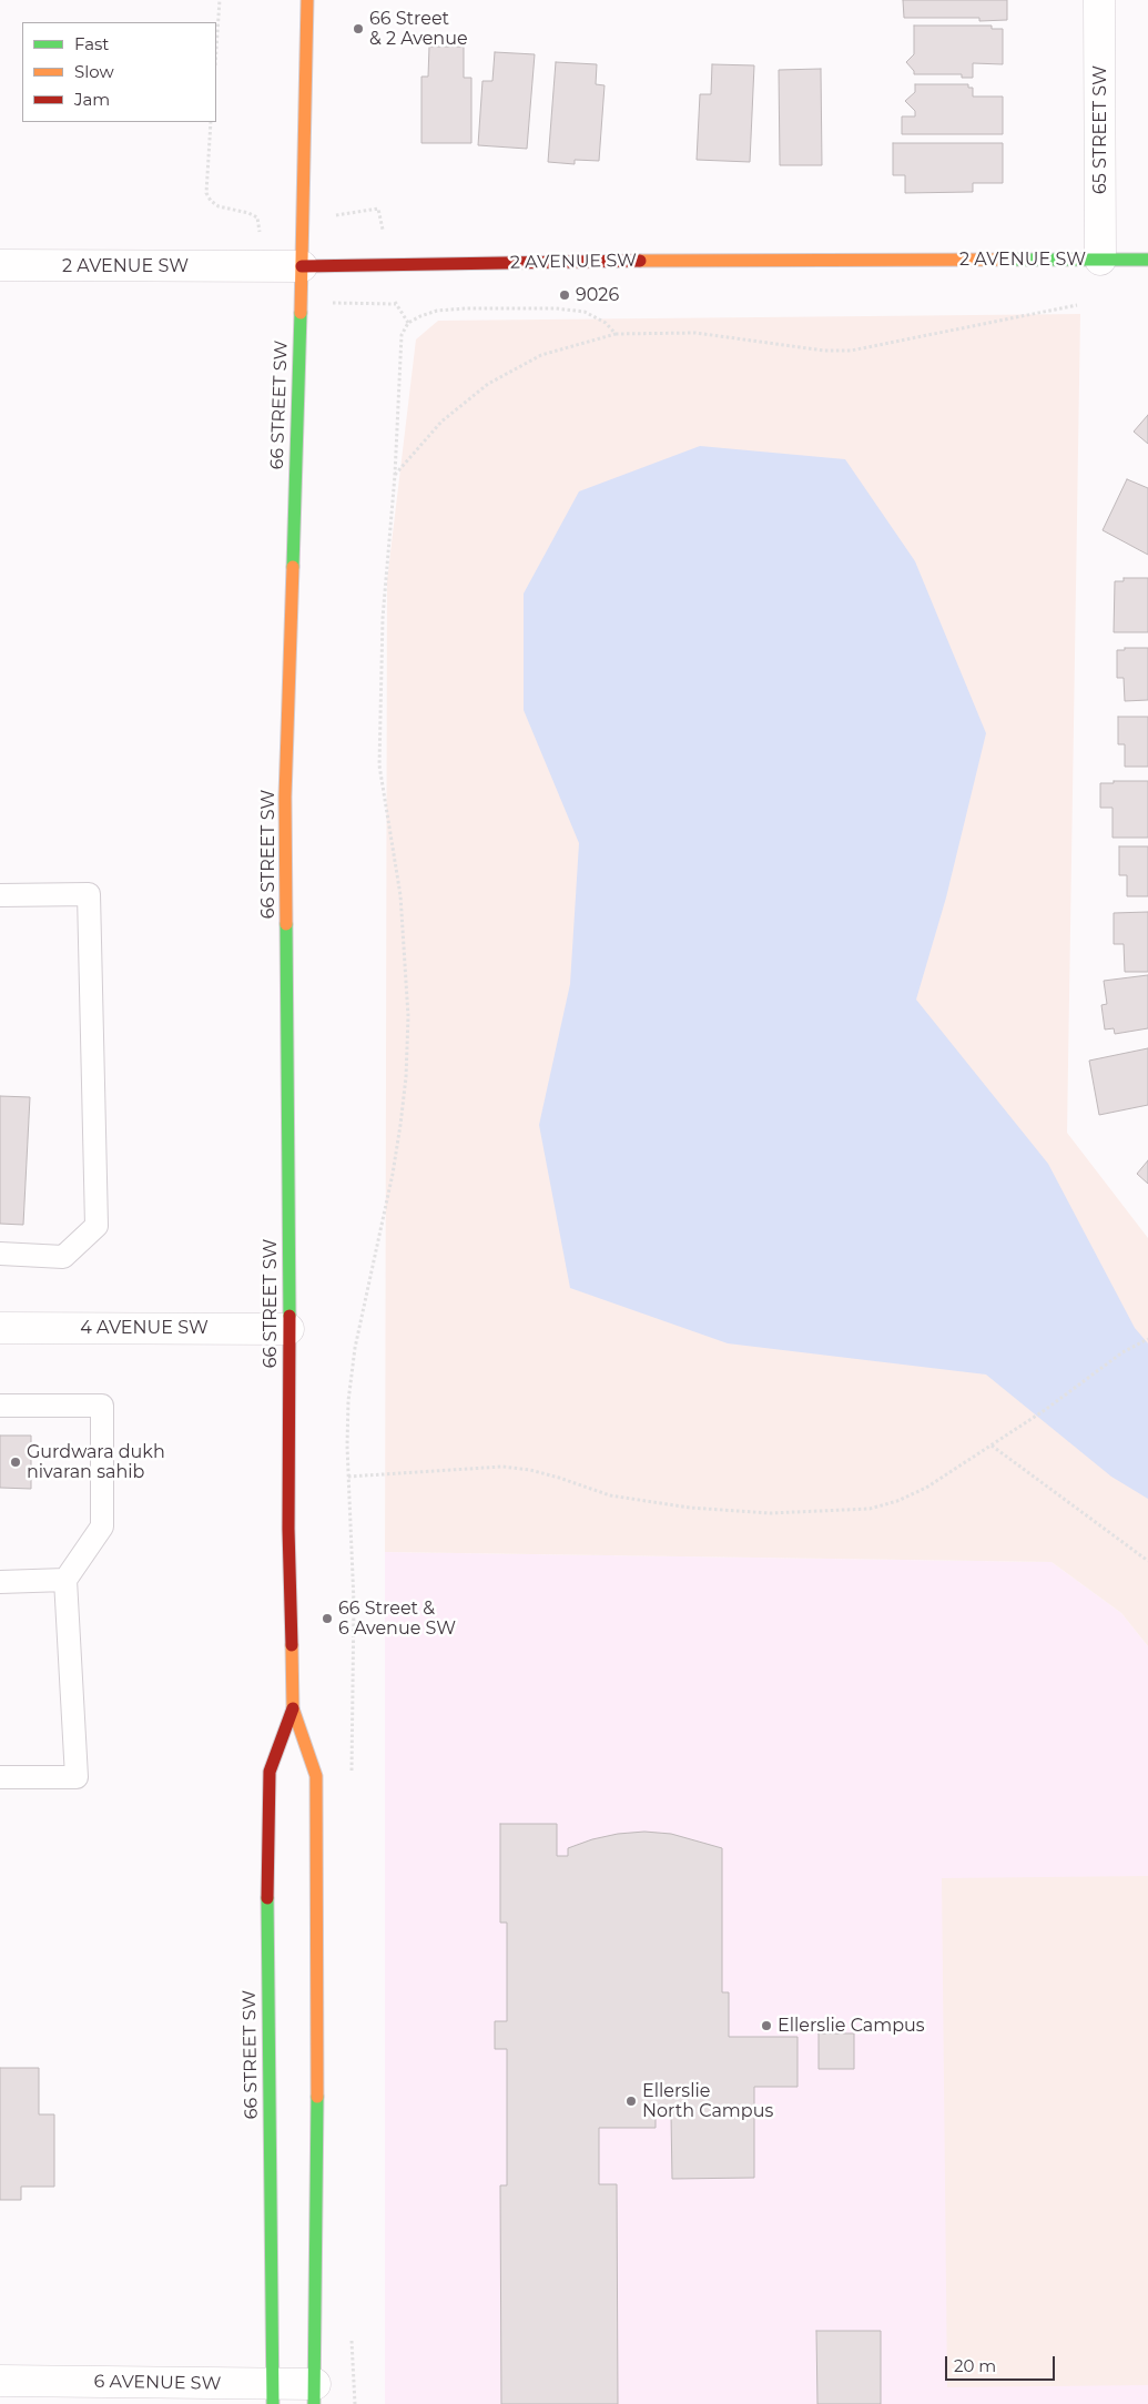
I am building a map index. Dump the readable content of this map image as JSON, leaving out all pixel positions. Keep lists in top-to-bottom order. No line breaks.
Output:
{"streets":{"main road":["2 AVENUE SW","66 STREET SW"],"street":["65 STREET SW","4 AVENUE SW","6 AVENUE SW"]},"crossings":[["65 STREET SW","2 AVENUE SW"],["2 AVENUE SW","66 STREET SW"],["66 STREET SW","4 AVENUE SW"],["66 STREET SW","6 AVENUE SW"]],"places":["66 Street & 2 Avenue","9026","Gurdwara dukh nivaran sahib","66 Street & 6 Avenue SW","Ellerslie Campus","Ellerslie North Campus"],"legend":["Fast","Slow","Jam"],"scale_bar":"20 m"}
